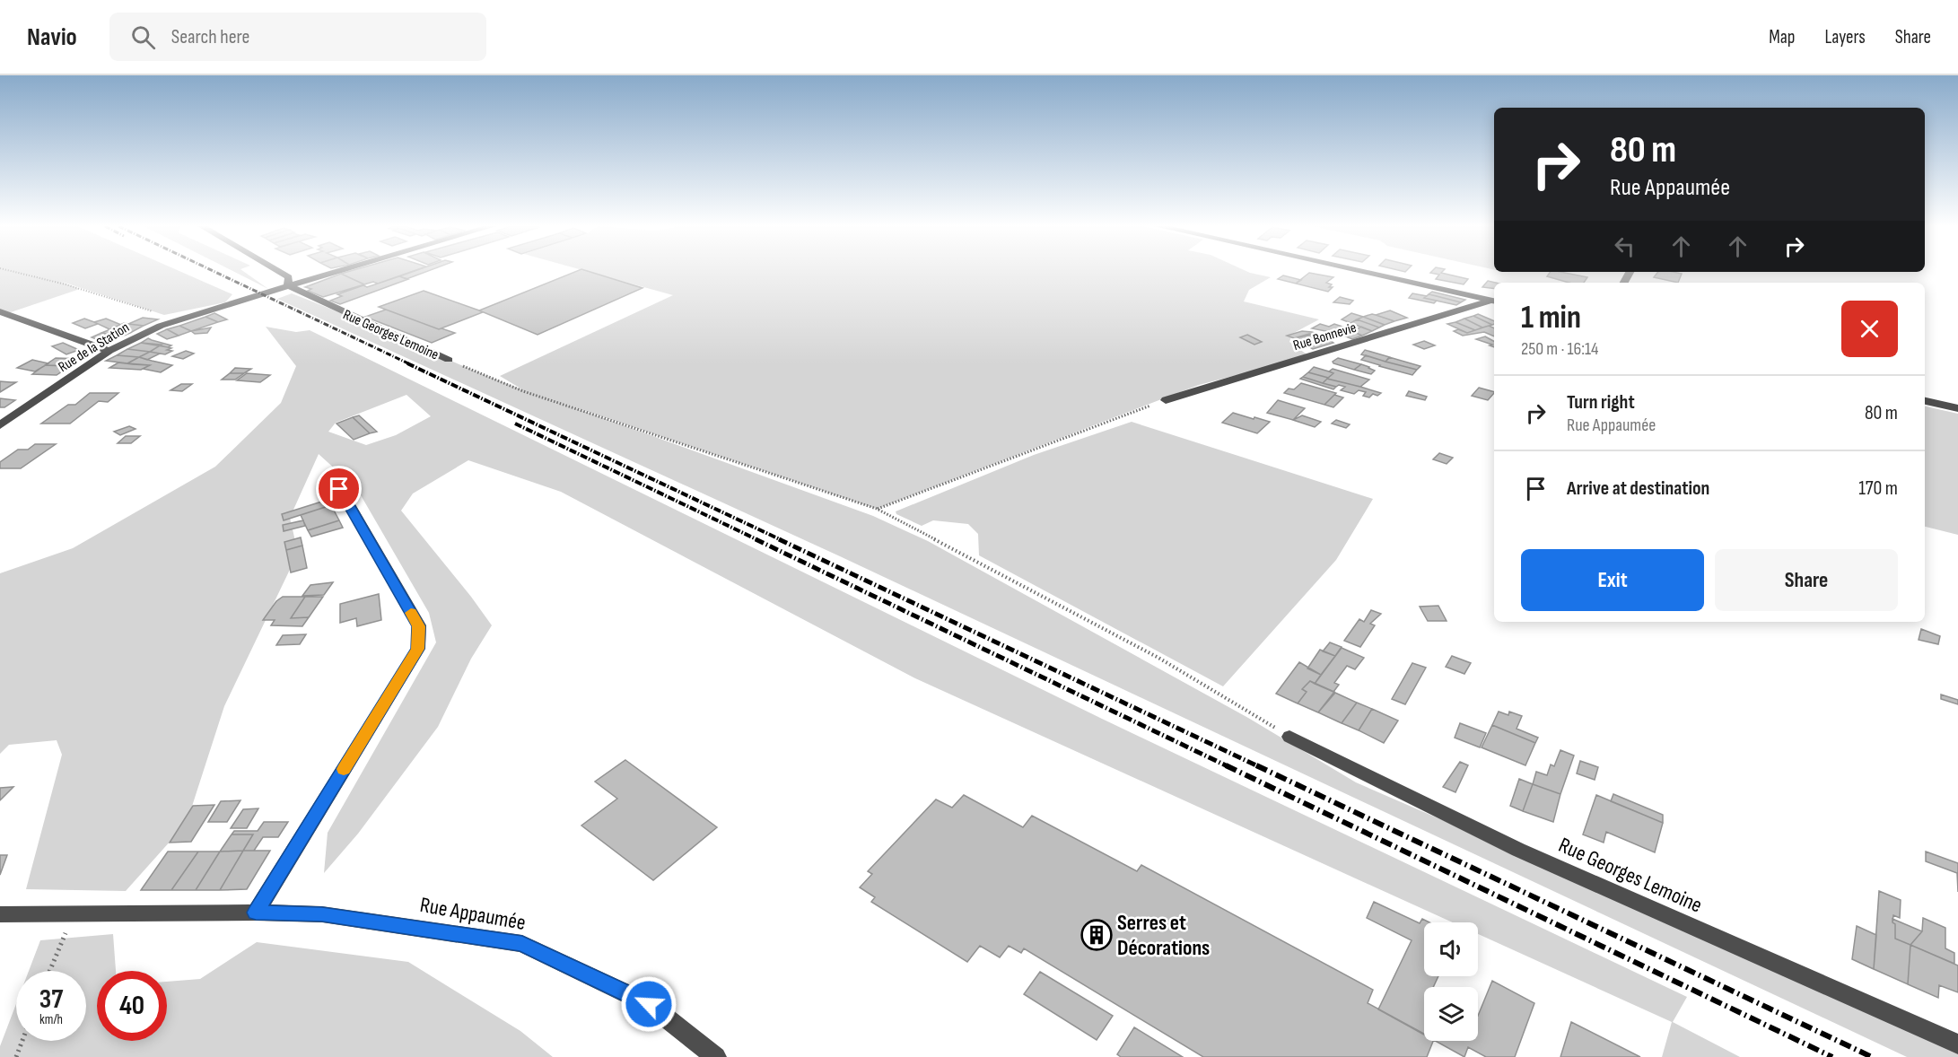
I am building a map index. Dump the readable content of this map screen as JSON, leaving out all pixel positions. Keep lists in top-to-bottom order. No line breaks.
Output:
{"streets":{"street":["Rue Georges Lemoine","Rue Bonnevie","Rue de la Station","Rue Appaumée"]},"crossings":[["Rue Georges Lemoine","Rue de la Station"]],"places":{"building":["Serres et Décorations"]},"page":{"header":"Navio","search":"Search here","nav":["Map","Layers","Share"],"turn":["80 m","Rue Appaumée"],"heading":["1 min","250 m · 16:14"],"list":[{"name":"Turn right","note":"Rue Appaumée","value":"80 m"},{"name":"Arrive at destination","value":"170 m"}],"buttons":["Exit","Share"],"speed":"37 km/h","limit":"40"}}
